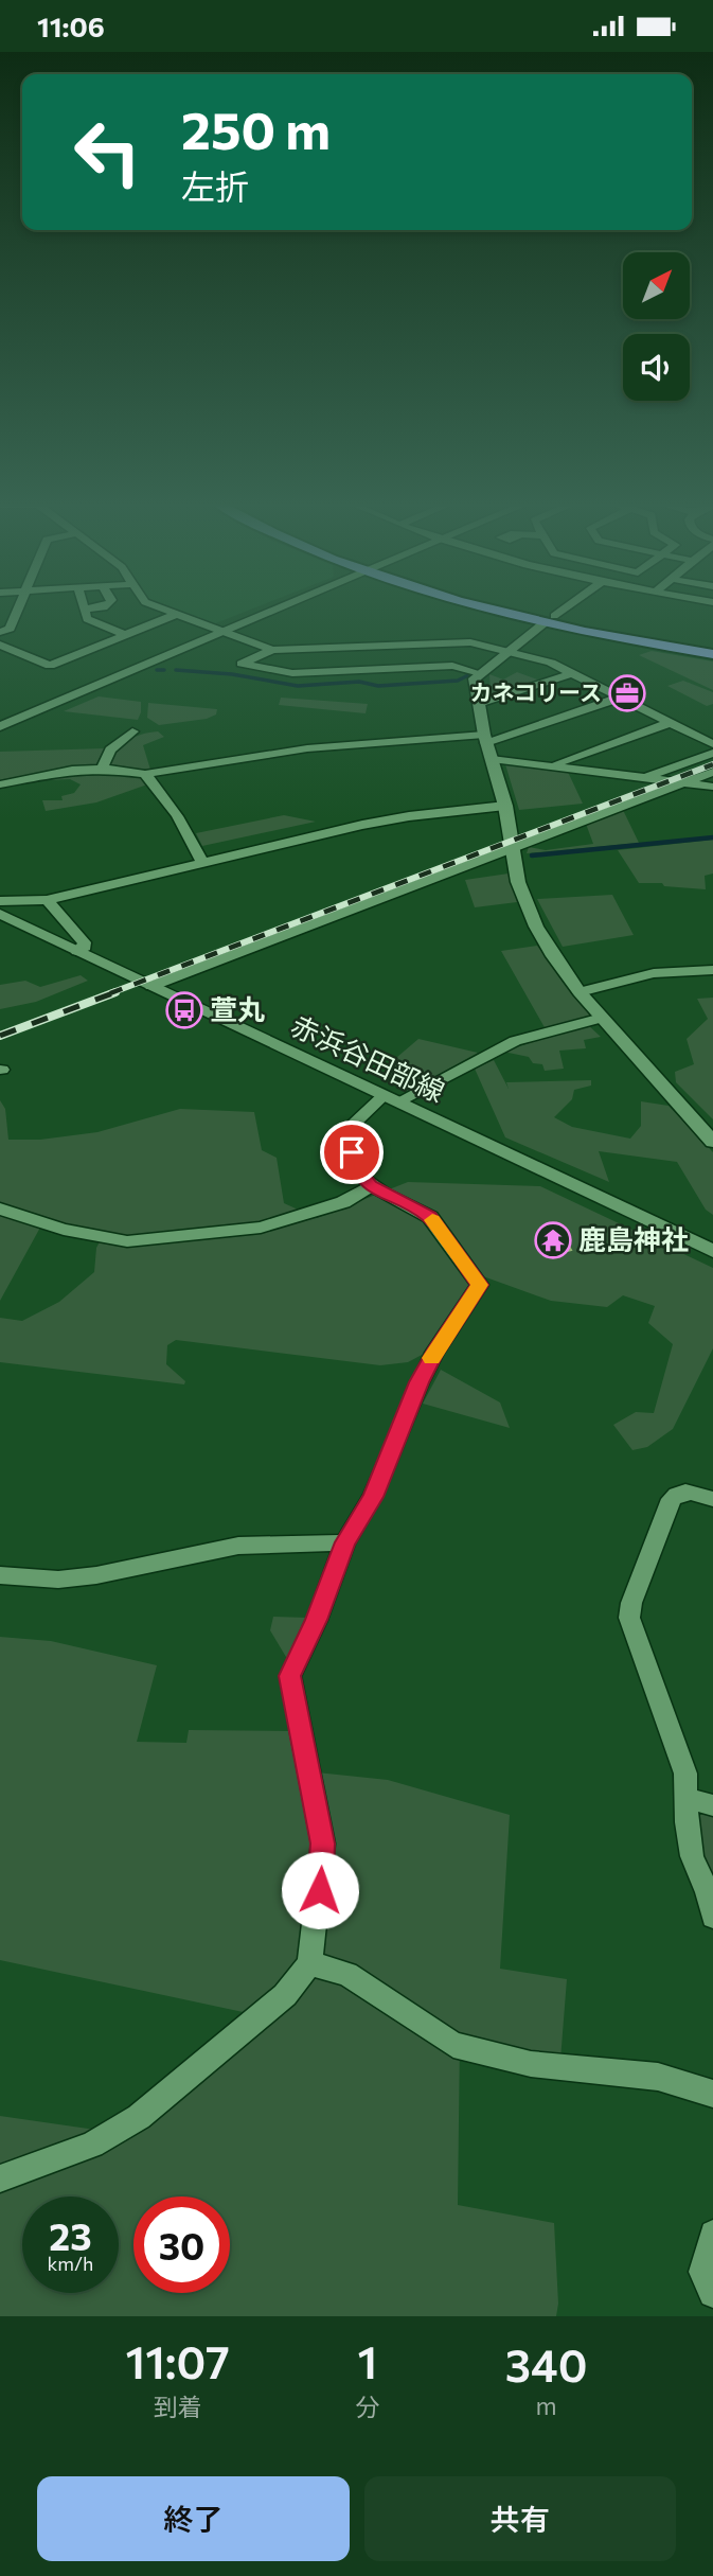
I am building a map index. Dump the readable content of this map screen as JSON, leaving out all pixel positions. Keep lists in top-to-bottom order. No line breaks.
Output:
{"streets":{"street":["赤浜谷田部線"]},"places":{"office":["カネコリース"],"bus stop":["萱丸"],"temple":["鹿島神社"]},"north":"top right","page":{"status":"11:06","turn":["250 m","左折"],"speed":"23 km/h","limit":"30","eta":["11:07","到着","1","分","340","m"],"buttons":["終了","共有"]}}
